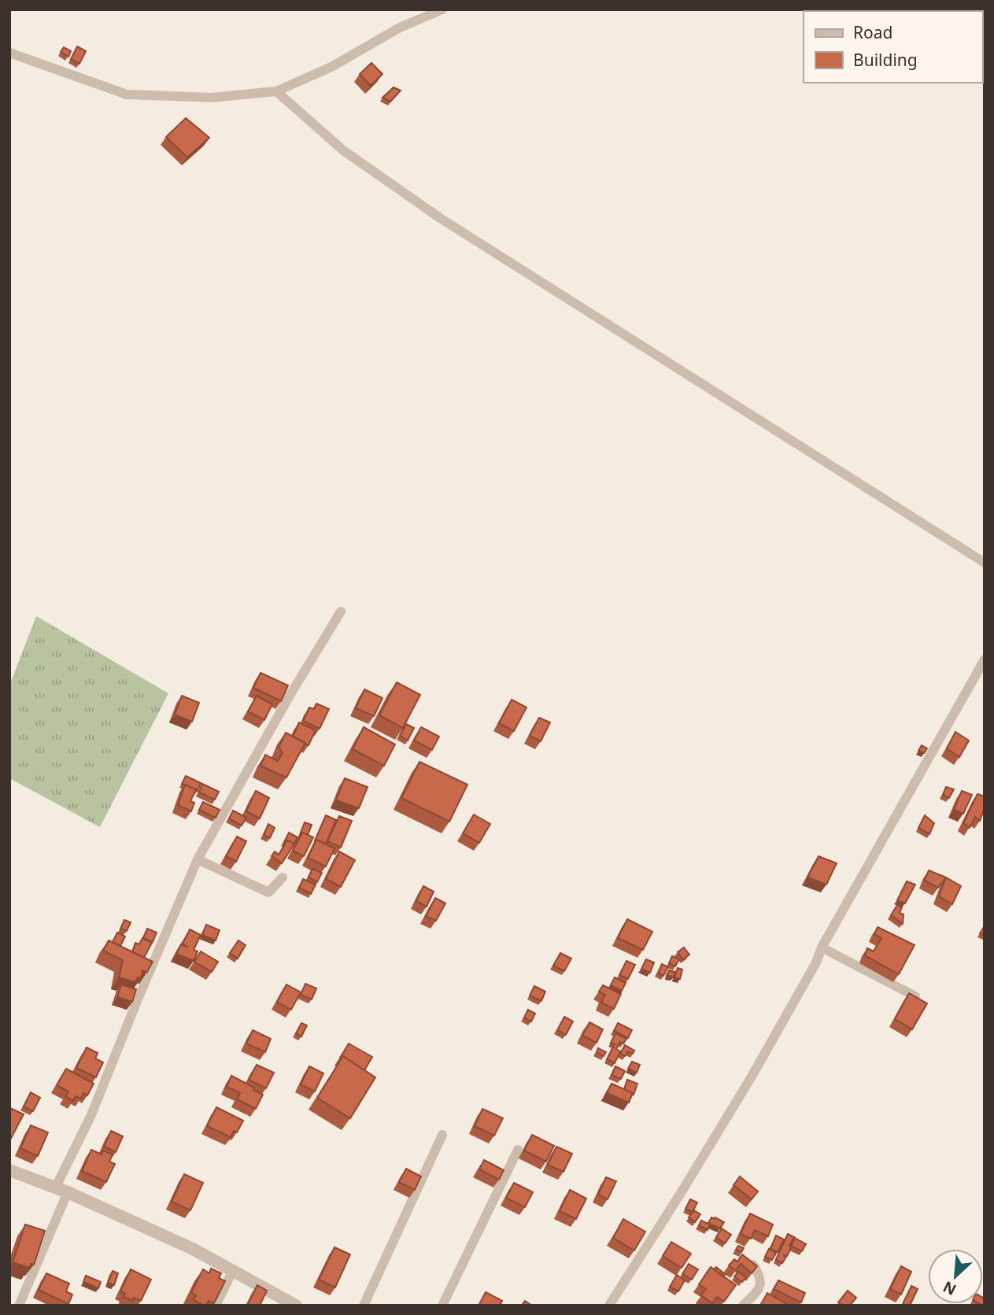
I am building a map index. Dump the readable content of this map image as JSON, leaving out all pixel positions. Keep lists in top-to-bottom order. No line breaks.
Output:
{"legend":["Road","Building"],"north":"bottom left"}
